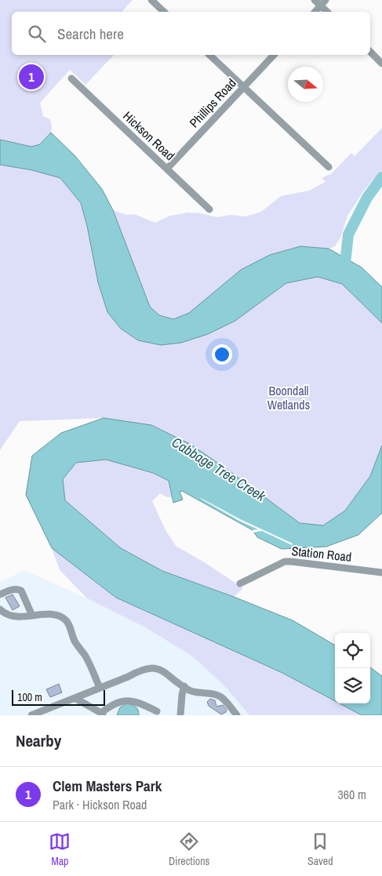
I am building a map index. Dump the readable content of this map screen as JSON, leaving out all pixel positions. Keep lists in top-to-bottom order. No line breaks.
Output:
{"streets":{"street":["Phillips Road","Hickson Road","Station Road"]},"crossings":[["Phillips Road","Hickson Road"]],"water":["Cabbage Tree Creek"],"parks":["Boondall Wetlands"],"scale_bar":"100 m","north":"right","page":{"search":"Search here","pins":"1","scale":"100 m","heading":"Nearby","list":[{"mark":"1","name":"Clem Masters Park","note":"Park · Hickson Road","value":"360 m"}],"nav":["Map","Directions","Saved"]}}
